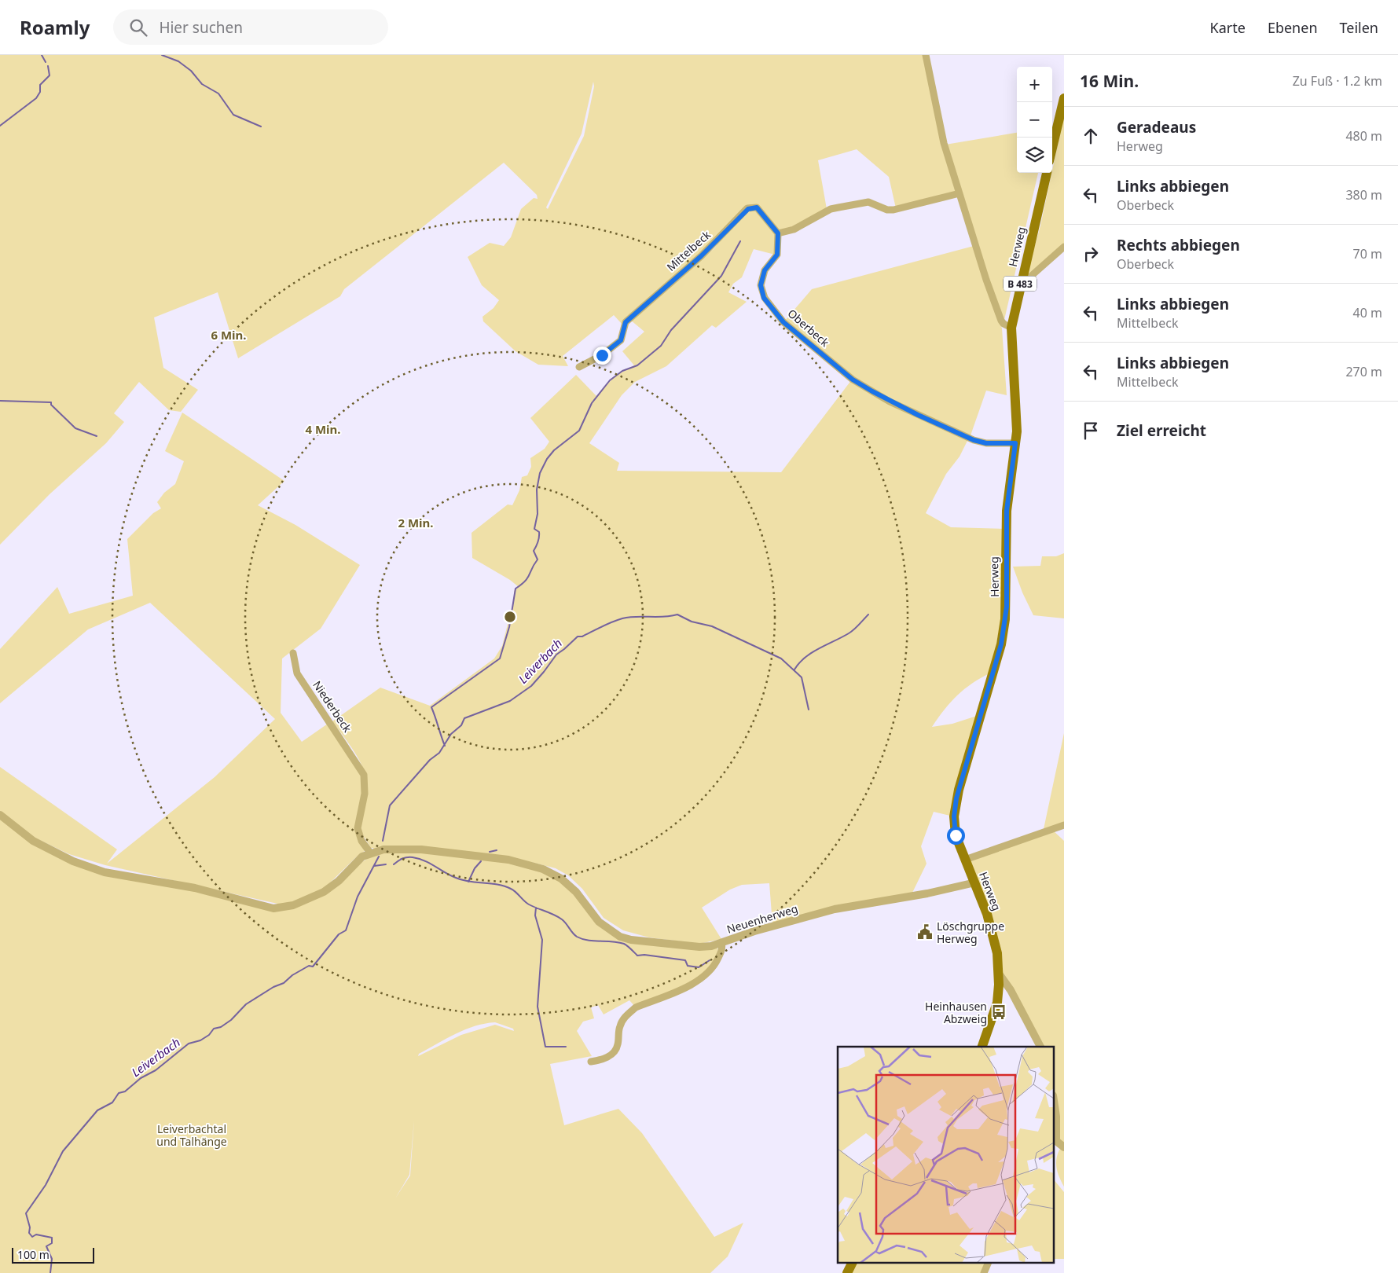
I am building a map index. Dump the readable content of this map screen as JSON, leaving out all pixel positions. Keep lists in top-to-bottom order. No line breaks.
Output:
{"streets":{"main road":["Herweg","B 483"],"street":["Mittelbeck","Oberbeck","Niederbeck","Neuenherweg"]},"crossings":[["Herweg","B 483"],["Herweg","Oberbeck"],["Herweg","Neuenherweg"],["Mittelbeck","Oberbeck"]],"water":["Leiverbach"],"parks":["Leiverbachtal und Talhänge"],"places":{"public building":["Löschgruppe Herweg"],"bus stop":["Heinhausen Abzweig"]},"scale_bar":"100 m","page":{"header":"Roamly","search":"Hier suchen","nav":["Karte","Ebenen","Teilen"],"heading":["16 Min.","Zu Fuß · 1.2 km"],"map_buttons":["+","−"],"list":[["Geradeaus","Herweg","480 m"],["Links abbiegen","Oberbeck","380 m"],["Rechts abbiegen","Oberbeck","70 m"],["Links abbiegen","Mittelbeck","40 m"],["Links abbiegen","Mittelbeck","270 m"],"Ziel erreicht"],"scale":"100 m"},"rings":["6 Min.","4 Min.","2 Min."]}
